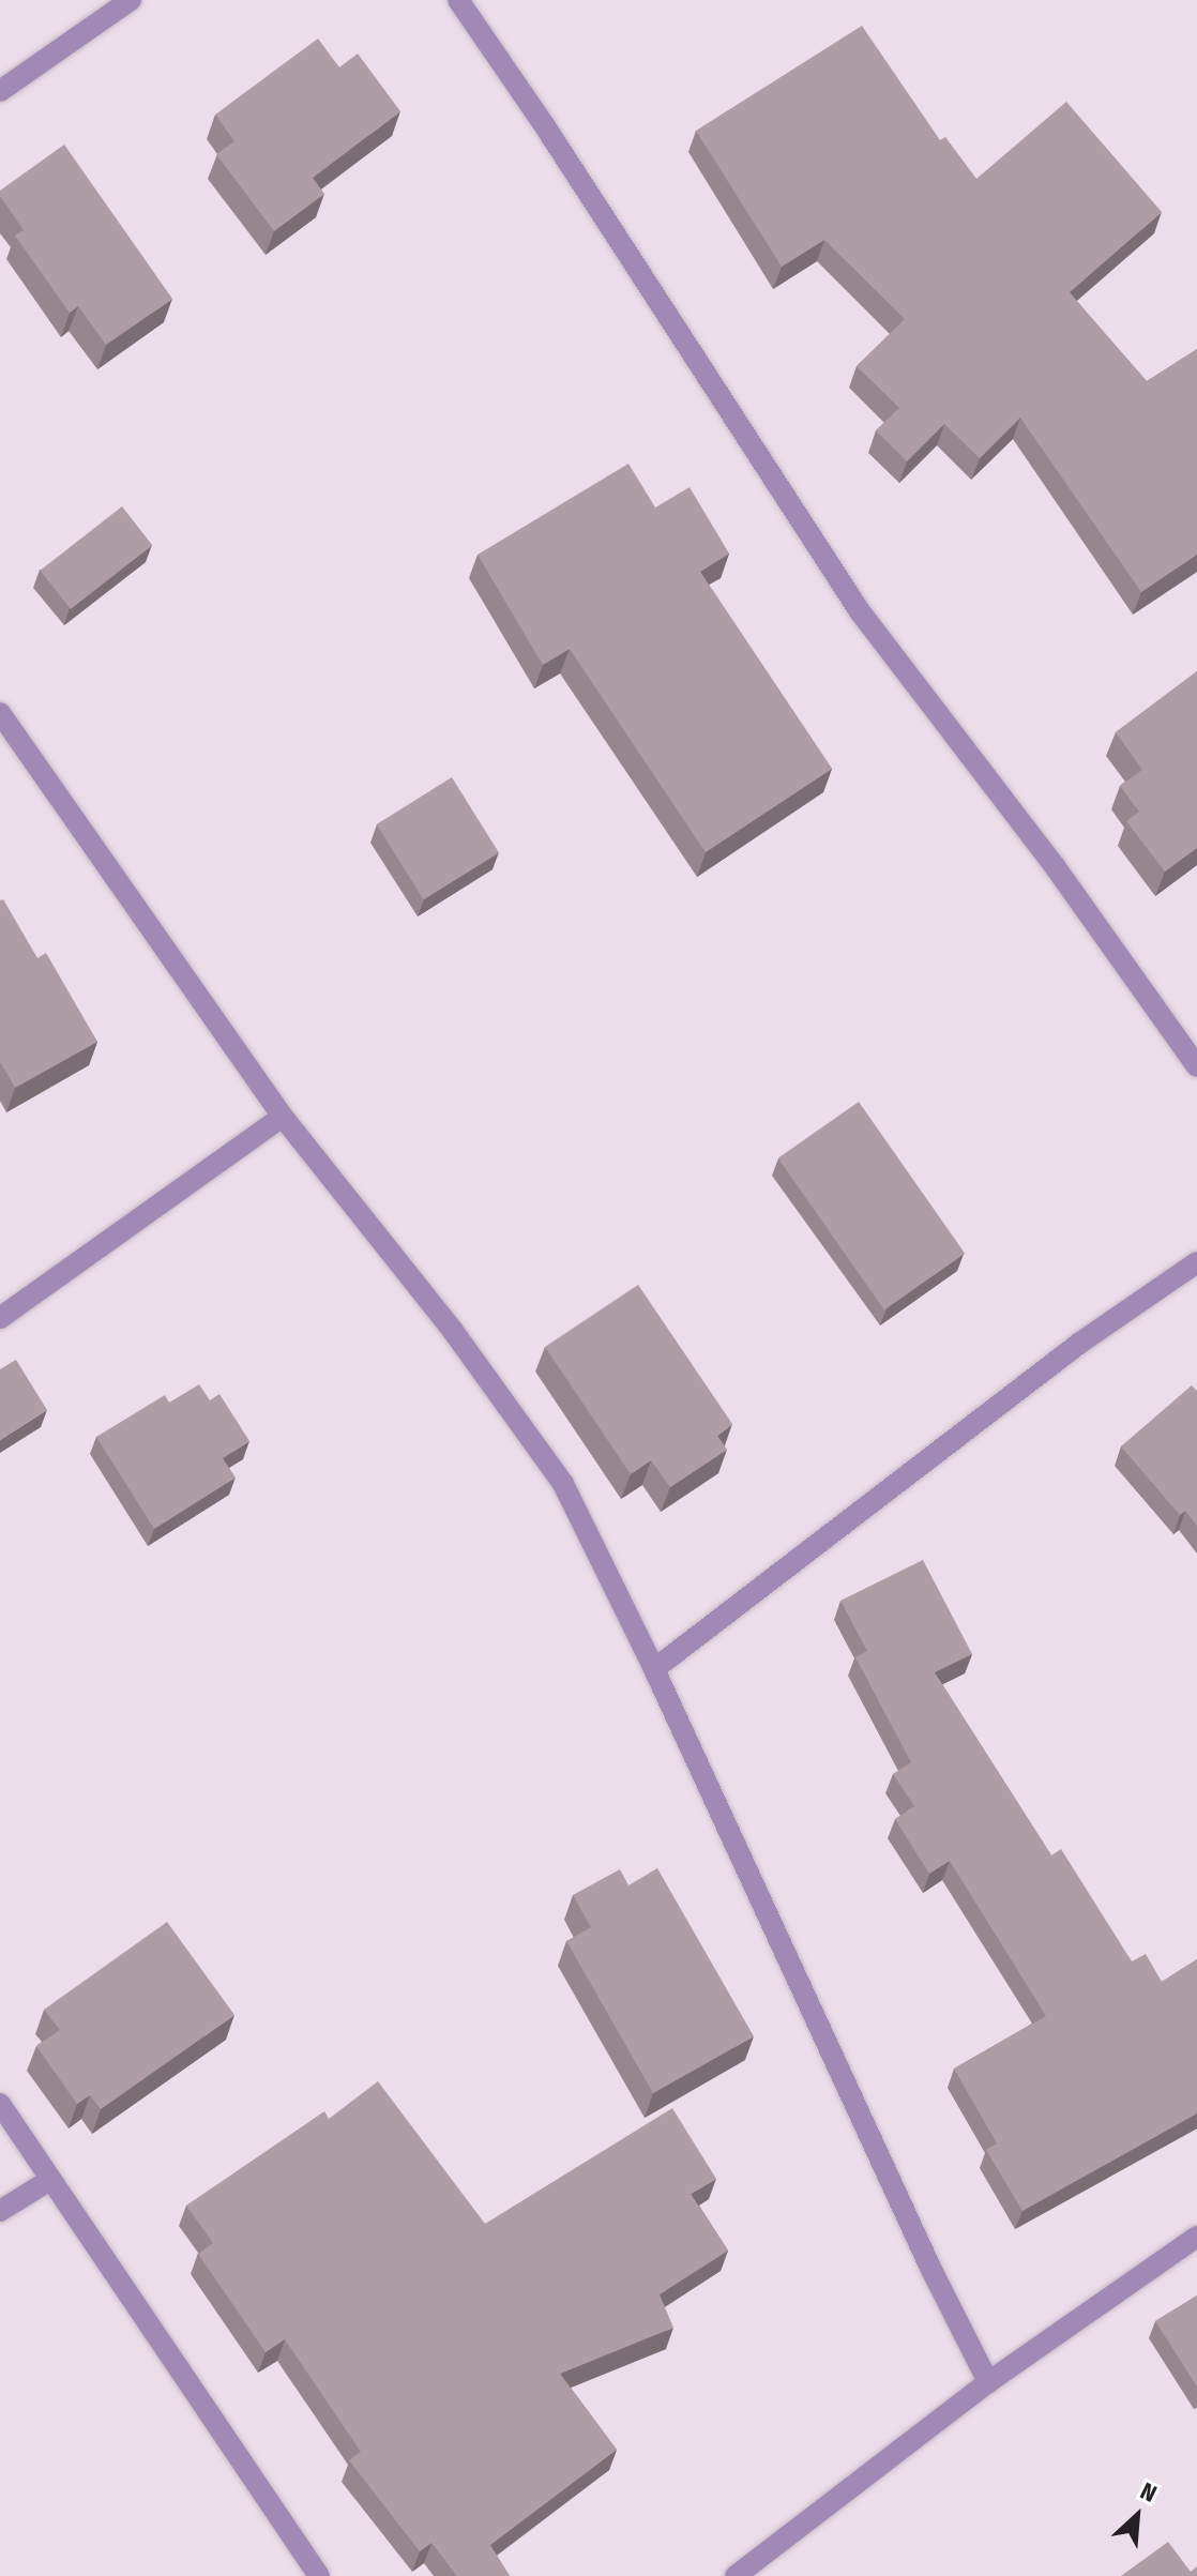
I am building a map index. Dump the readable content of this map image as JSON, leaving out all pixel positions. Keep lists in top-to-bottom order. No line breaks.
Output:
{"north":"top right"}
